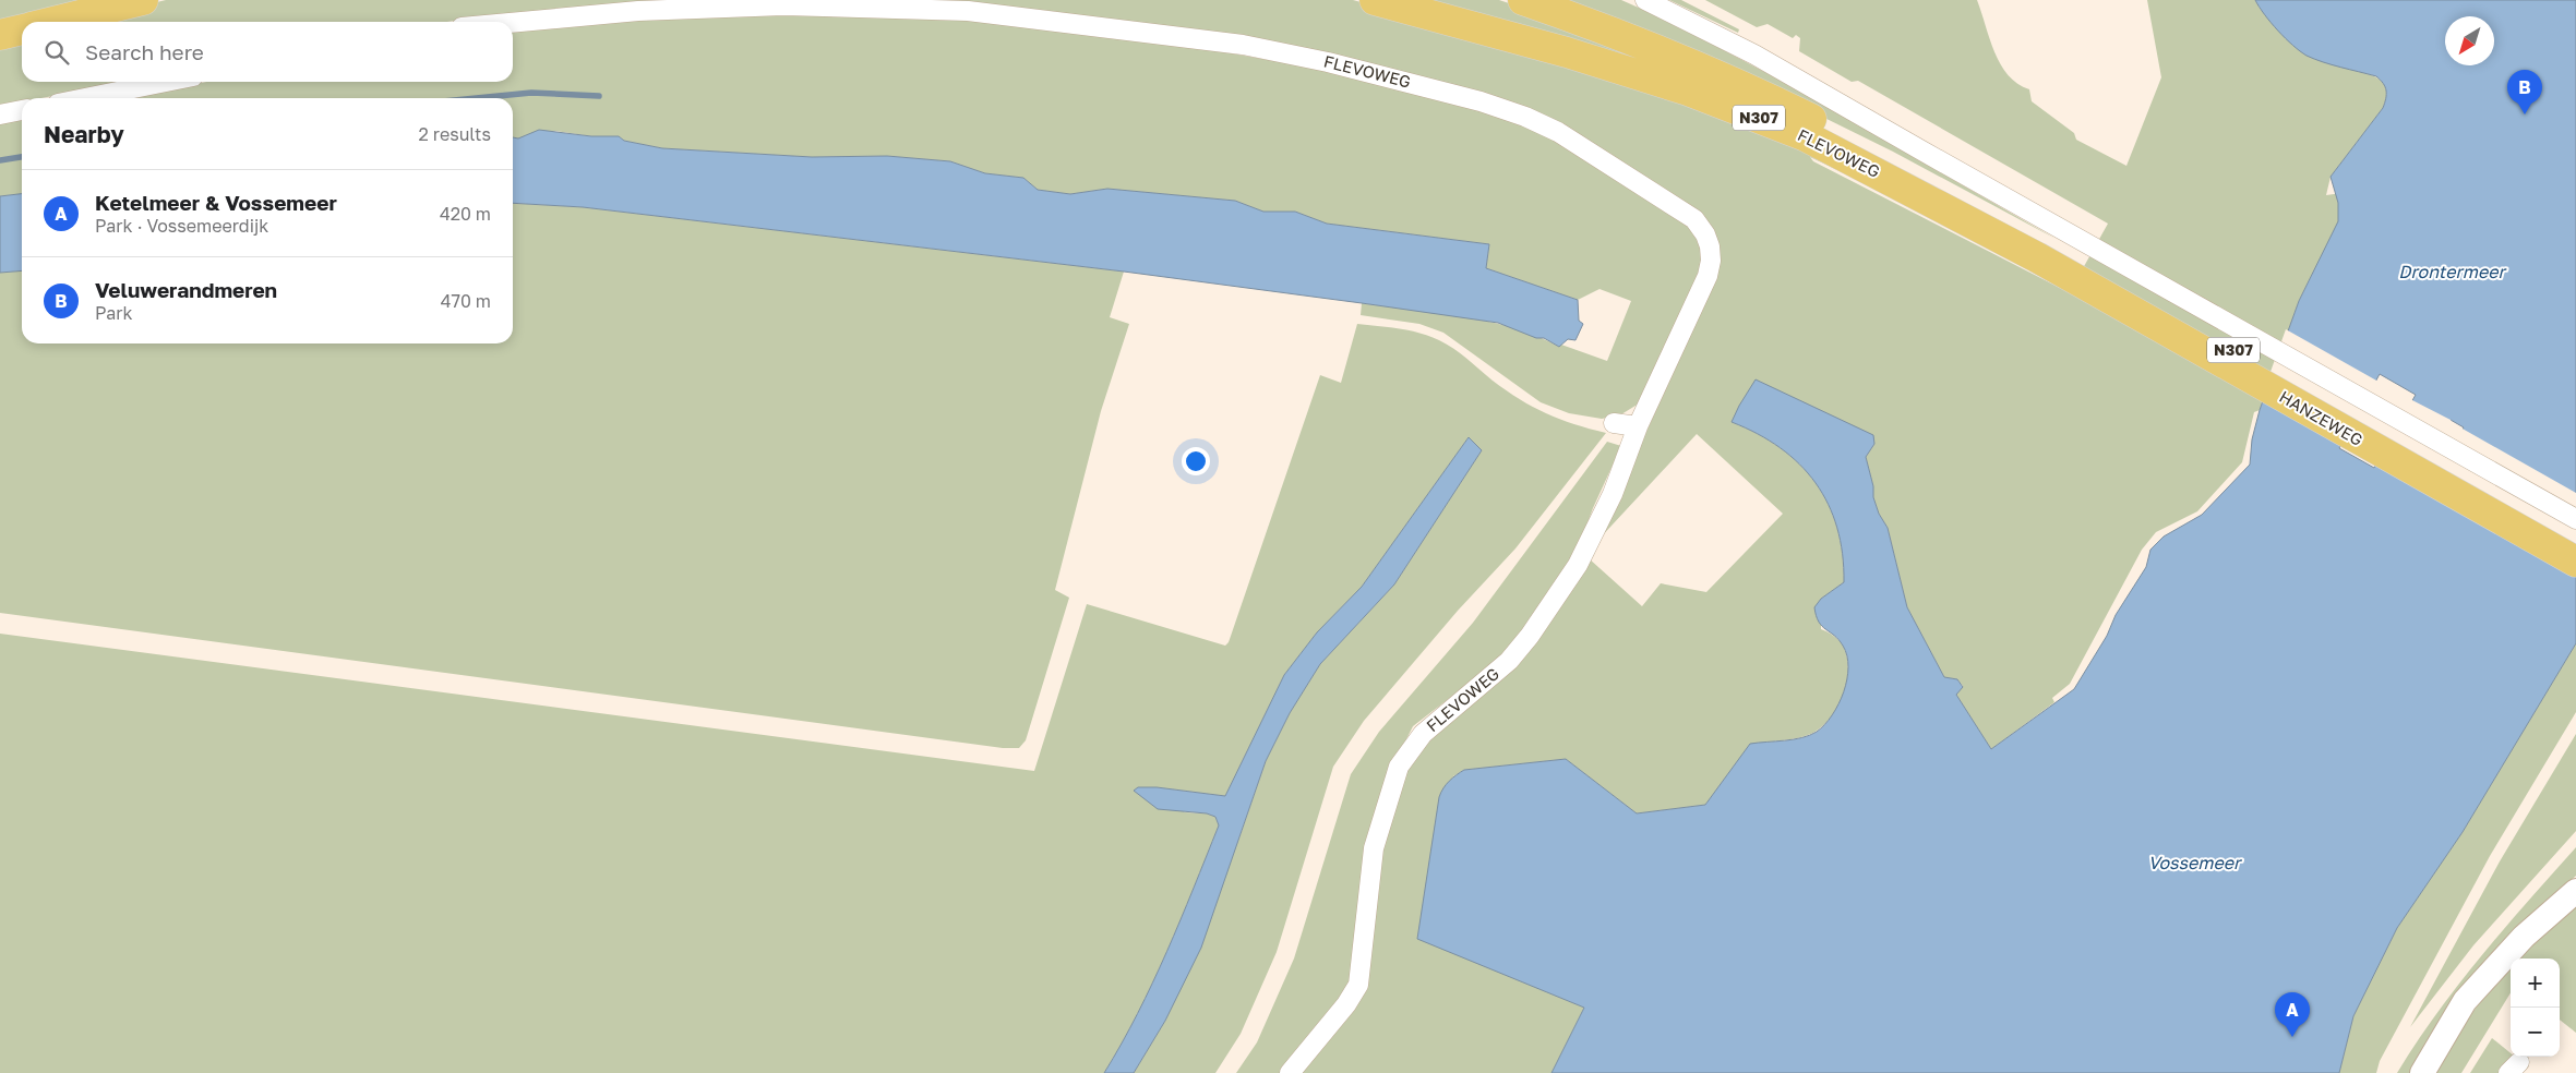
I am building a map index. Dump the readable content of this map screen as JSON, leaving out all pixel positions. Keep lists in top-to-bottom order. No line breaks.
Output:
{"streets":{"highway":["FLEVOWEG","N307","HANZEWEG"]},"crossings":[["FLEVOWEG","HANZEWEG"]],"water":["Drontermeer","Vossemeer"],"north":"bottom left","page":{"search":"Search here","pins":["B","A"],"heading":["Nearby","2 results"],"list":[{"mark":"A","name":"Ketelmeer & Vossemeer","note":"Park · Vossemeerdijk","value":"420 m"},{"mark":"B","name":"Veluwerandmeren","note":"Park","value":"470 m"}],"map_buttons":["+","−"]}}
